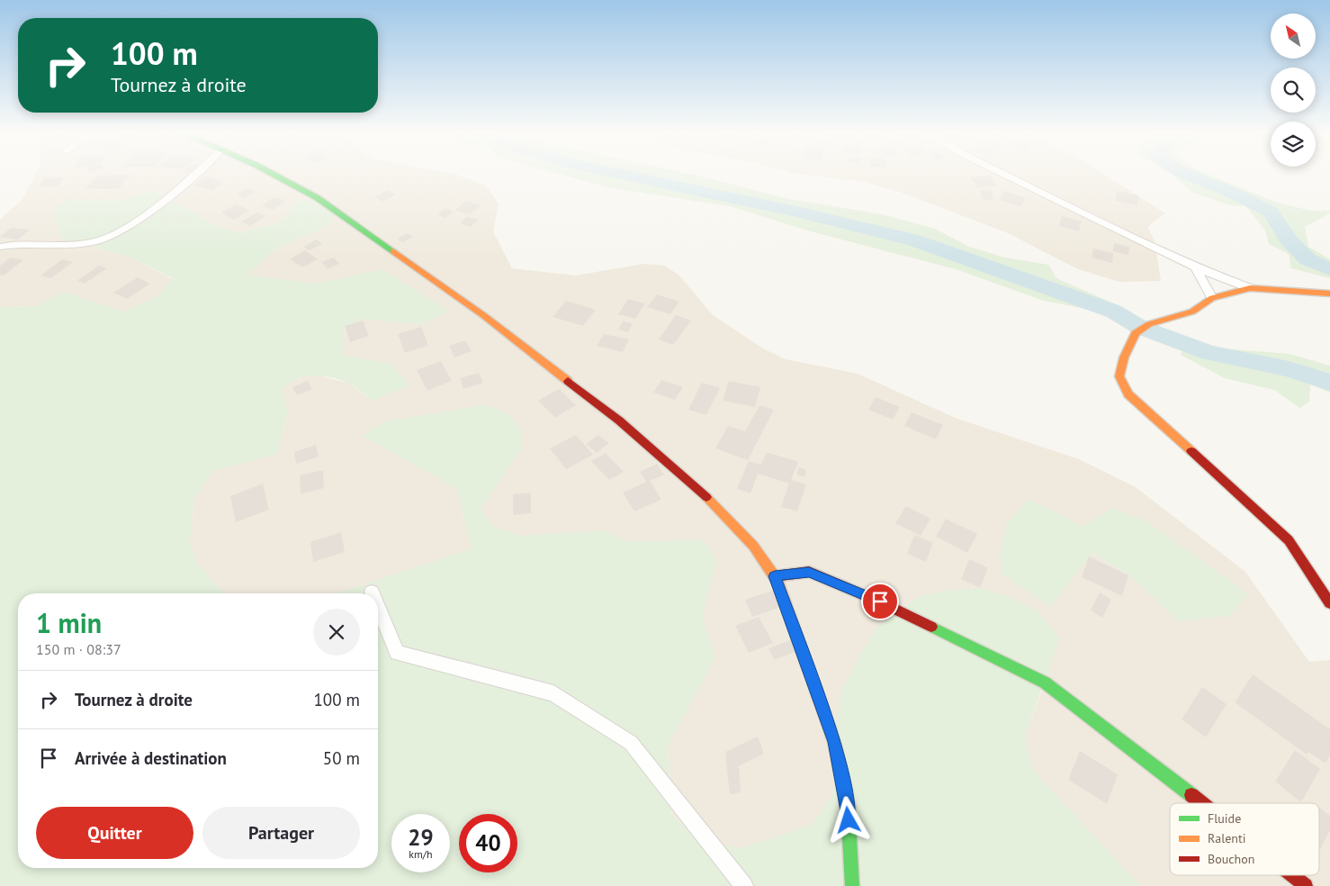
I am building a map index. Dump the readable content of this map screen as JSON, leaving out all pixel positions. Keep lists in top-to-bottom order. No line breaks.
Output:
{"legend":["Fluide","Ralenti","Bouchon"],"north":"top left","page":{"turn":["100 m","Tournez à droite"],"heading":["1 min","150 m · 08:37"],"list":[{"name":"Tournez à droite","value":"100 m"},{"name":"Arrivée à destination","value":"50 m"}],"buttons":["Quitter","Partager"],"speed":"29 km/h","limit":"40"}}
